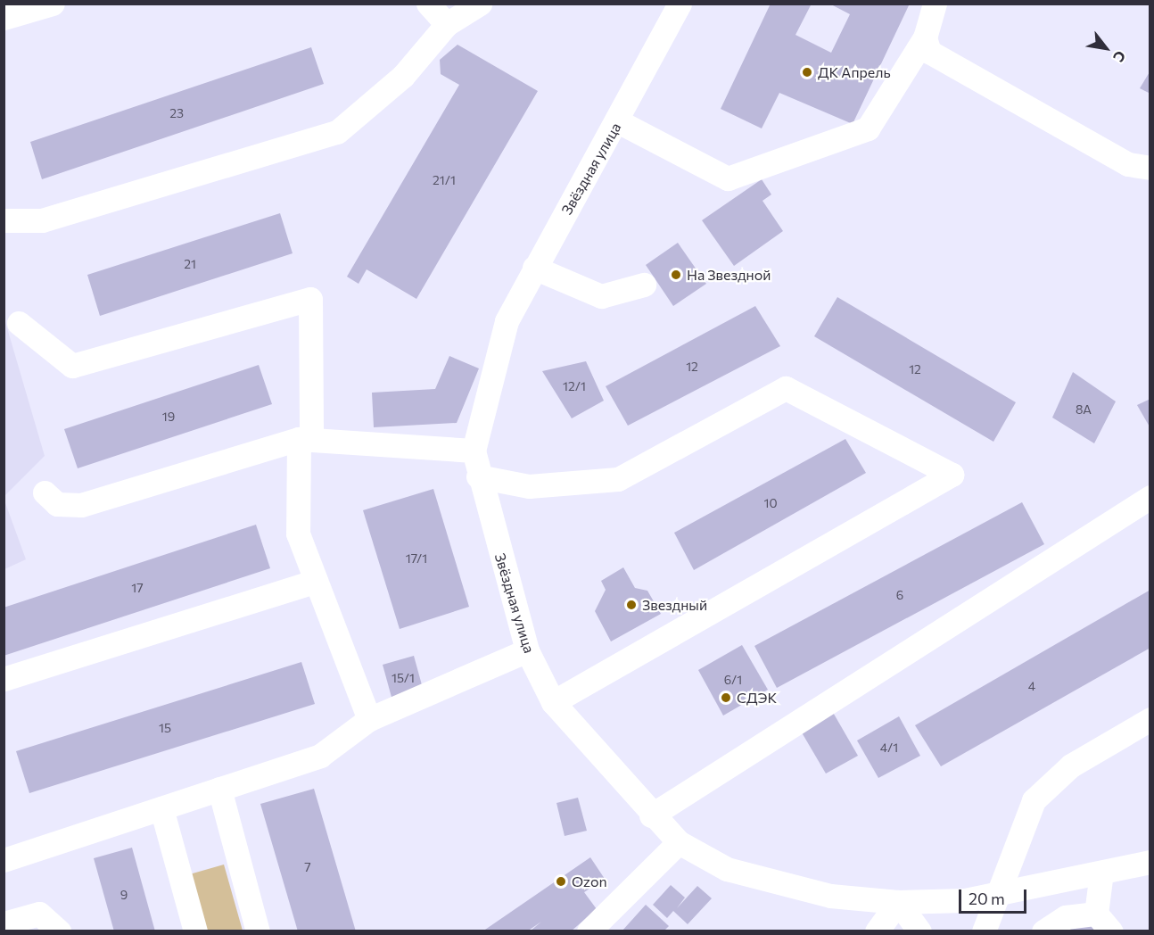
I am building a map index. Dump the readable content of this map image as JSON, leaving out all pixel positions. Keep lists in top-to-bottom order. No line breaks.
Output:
{"streets":{"street":["Звёздная улица"]},"places":["ДК Апрель","На Звездной","Звездный","СДЭК","Ozon"],"house_numbers":["23","21/1","21","12","12","12/1","8А","19","10","17/1","17","6","15/1","6/1","4","15","4/1","7","9"],"scale_bar":"20 m","north":"bottom right"}
